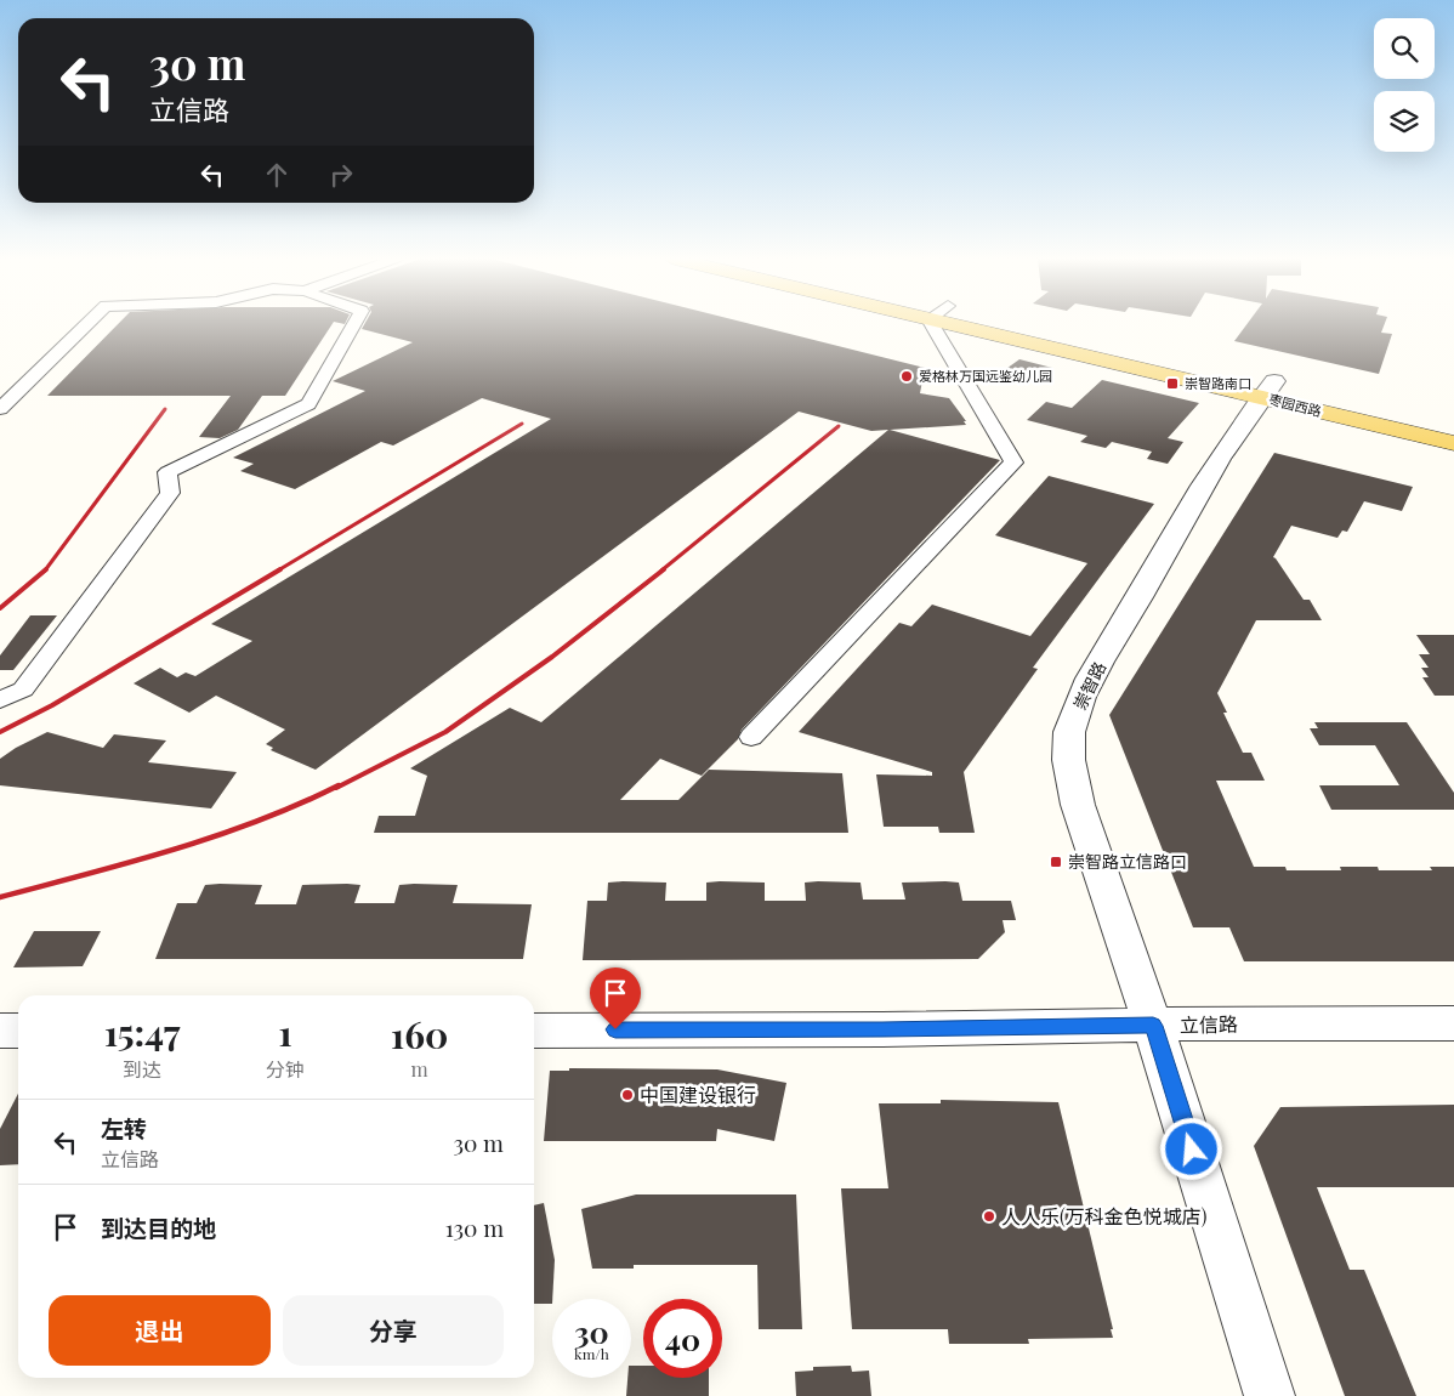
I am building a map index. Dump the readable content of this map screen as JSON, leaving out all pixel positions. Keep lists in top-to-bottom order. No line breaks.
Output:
{"streets":{"main road":["枣园西路"],"street":["崇智路","立信路"]},"crossings":[["枣园西路","崇智路"],["崇智路","立信路"]],"places":{"other":["爱格林万国远鉴幼儿园","中国建设银行","人人乐(万科金色悦城店)"],"transit":["崇智路南口","崇智路立信路口"]},"page":{"turn":["30 m","立信路"],"eta":["15:47","到达","1","分钟","160","m"],"list":[{"name":"左转","note":"立信路","value":"30 m"},{"name":"到达目的地","value":"130 m"}],"buttons":["退出","分享"],"speed":"30 km/h","limit":"40"}}
